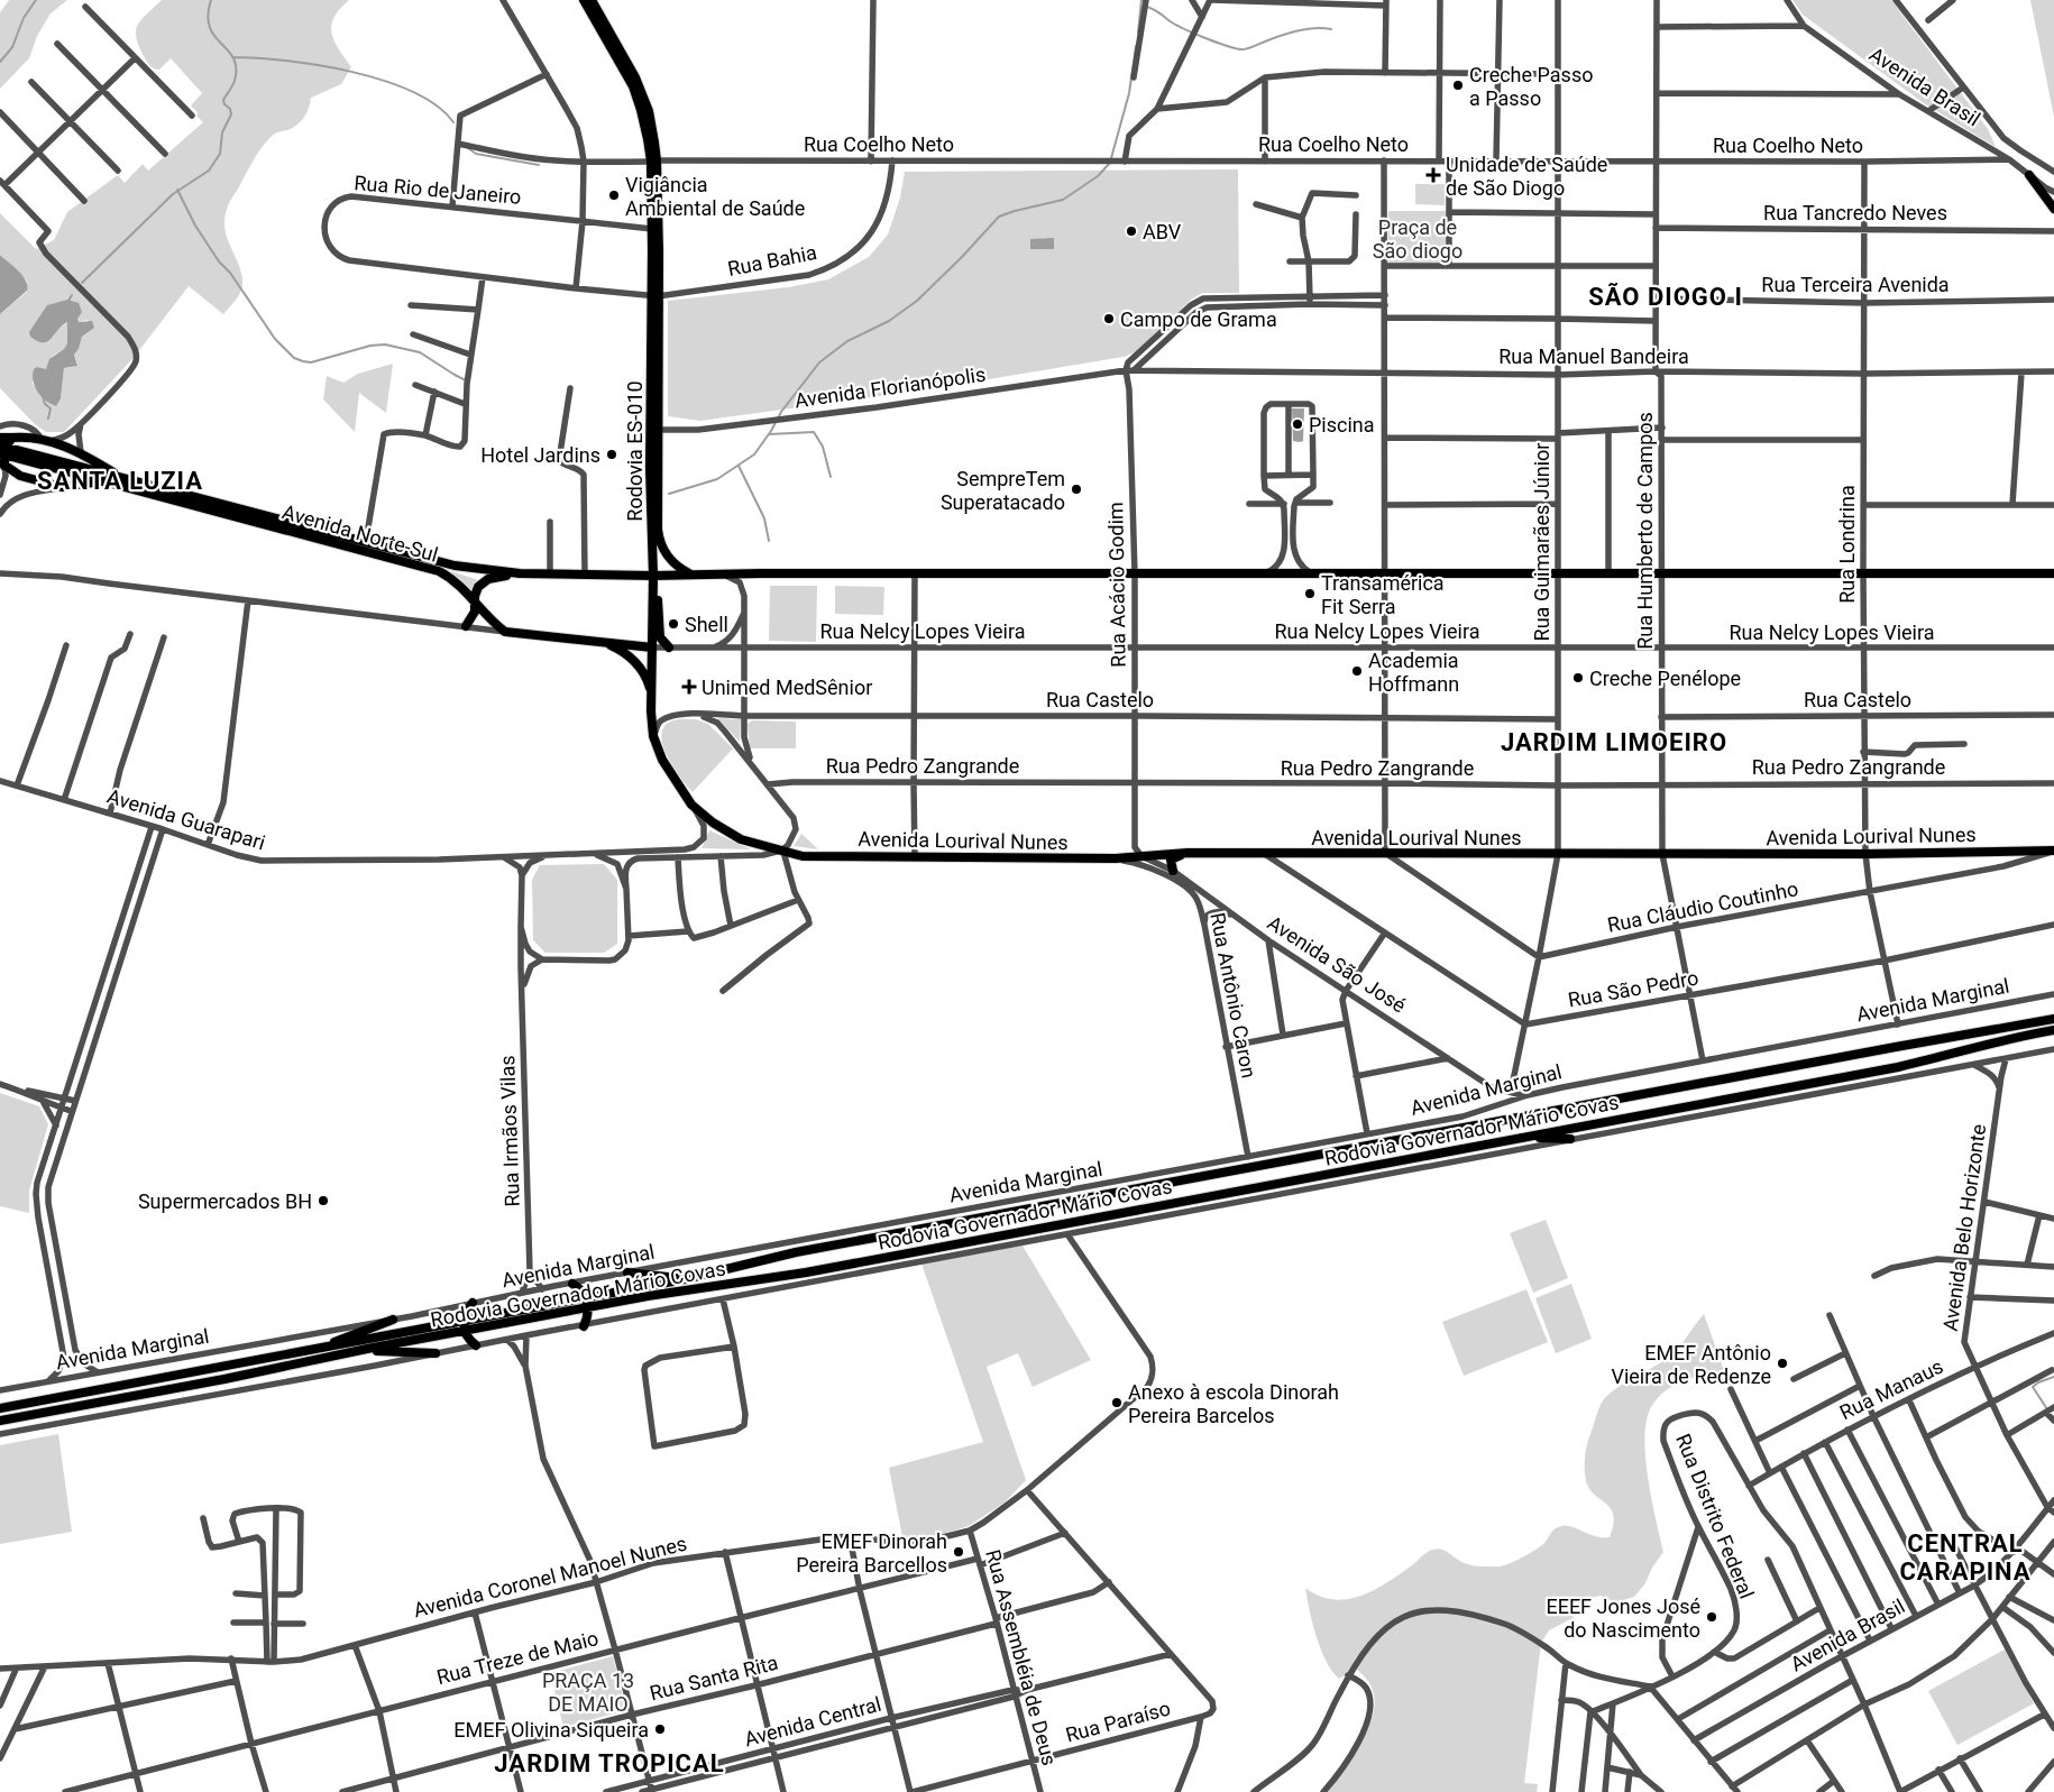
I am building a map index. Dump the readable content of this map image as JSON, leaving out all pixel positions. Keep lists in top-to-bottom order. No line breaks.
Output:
{"streets":{"main road":["Rodovia ES-010","Avenida Norte-Sul","Avenida Lourival Nunes","Rodovia Governador Mário Covas"],"street":["Avenida Brasil","Rua Coelho Neto","Rua Rio de Janeiro","Rua Tancredo Neves","Rua Bahia","Rua Terceira Avenida","Rua Manuel Bandeira","Avenida Florianópolis","Rua Humberto de Campos","Rua Guimarães Júnior","Rua Londrina","Rua Acácio Godim","Rua Nelcy Lopes Vieira","Rua Castelo","Rua Pedro Zangrande","Avenida Guarapari","Rua Cláudio Coutinho","Avenida São José","Rua São Pedro","Rua Antônio Caron","Avenida Marginal","Rua Irmãos Vilas","Avenida Belo Horizonte","Rua Manaus","Rua Distrito Federal","Avenida Coronel Manoel Nunes","Rua Treze de Maio","Rua Assembléia de Deus","Rua Santa Rita","Avenida Central","Rua Paraíso"]},"crossings":[["Avenida Brasil","Rua Coelho Neto"],["Avenida Brasil","Avenida Belo Horizonte"],["Avenida Brasil","Rua Distrito Federal"],["Rua Coelho Neto","Rua Bahia"],["Rua Coelho Neto","Rodovia ES-010"],["Rua Coelho Neto","Rua Humberto de Campos"],["Rua Coelho Neto","Rua Guimarães Júnior"],["Rua Coelho Neto","Rua Londrina"],["Rua Rio de Janeiro","Rua Bahia"],["Rua Rio de Janeiro","Rodovia ES-010"],["Rua Tancredo Neves","Rua Humberto de Campos"],["Rua Tancredo Neves","Rua Londrina"],["Rua Bahia","Rodovia ES-010"],["Rua Terceira Avenida","Rua Humberto de Campos"],["Rua Terceira Avenida","Rua Londrina"],["Rua Manuel Bandeira","Avenida Florianópolis"],["Rua Manuel Bandeira","Rua Humberto de Campos"],["Rua Manuel Bandeira","Rua Guimarães Júnior"],["Rua Manuel Bandeira","Rua Londrina"],["Rua Manuel Bandeira","Rua Acácio Godim"],["Avenida Florianópolis","Rodovia ES-010"],["Avenida Florianópolis","Rua Acácio Godim"],["Rodovia ES-010","Avenida Norte-Sul"],["Rodovia ES-010","Rua Nelcy Lopes Vieira"],["Rodovia ES-010","Rua Castelo"],["Rodovia ES-010","Avenida Lourival Nunes"],["Rua Humberto de Campos","Rua Nelcy Lopes Vieira"],["Rua Humberto de Campos","Rua Castelo"],["Rua Humberto de Campos","Rua Pedro Zangrande"],["Rua Humberto de Campos","Avenida Lourival Nunes"],["Rua Humberto de Campos","Rua Cláudio Coutinho"],["Rua Humberto de Campos","Rua São Pedro"],["Rua Humberto de Campos","Avenida Marginal"],["Avenida Norte-Sul","Rua Nelcy Lopes Vieira"],["Rua Guimarães Júnior","Rua Nelcy Lopes Vieira"],["Rua Guimarães Júnior","Rua Castelo"],["Rua Guimarães Júnior","Rua Pedro Zangrande"],["Rua Guimarães Júnior","Avenida Lourival Nunes"],["Rua Guimarães Júnior","Rua Cláudio Coutinho"],["Rua Guimarães Júnior","Avenida São José"],["Rua Guimarães Júnior","Rua São Pedro"],["Rua Londrina","Rua Nelcy Lopes Vieira"],["Rua Londrina","Rua Castelo"],["Rua Londrina","Rua Pedro Zangrande"],["Rua Londrina","Avenida Lourival Nunes"],["Rua Londrina","Rua Cláudio Coutinho"],["Rua Londrina","Rua São Pedro"],["Rua Londrina","Avenida Marginal"],["Rua Acácio Godim","Rua Nelcy Lopes Vieira"],["Rua Acácio Godim","Rua Castelo"],["Rua Acácio Godim","Rua Pedro Zangrande"],["Rua Acácio Godim","Avenida São José"],["Avenida Guarapari","Rua Irmãos Vilas"],["Avenida Lourival Nunes","Rua Cláudio Coutinho"],["Avenida Lourival Nunes","Avenida São José"],["Avenida Lourival Nunes","Rua Antônio Caron"],["Avenida São José","Avenida Marginal"],["Rua Antônio Caron","Avenida Marginal"],["Avenida Marginal","Rua Irmãos Vilas"],["Avenida Belo Horizonte","Rua Manaus"],["Rua Manaus","Rua Distrito Federal"],["Avenida Coronel Manoel Nunes","Rua Assembléia de Deus"],["Rua Treze de Maio","Rua Assembléia de Deus"],["Rua Assembléia de Deus","Rua Santa Rita"],["Rua Assembléia de Deus","Avenida Central"],["Rua Assembléia de Deus","Rua Paraíso"]],"districts":["SÃO DIOGO I","SANTA LUZIA","JARDIM LIMOEIRO","CENTRAL CARAPINA","JARDIM TROPICAL"],"parks":["Praça de São diogo","PRAÇA 13 DE MAIO"],"places":{"other":["Creche Passo a Passo","Vigiância Ambiental de Saúde","ABV","Campo de Grama","Piscina","Hotel Jardins","SempreTem Superatacado","Transamérica Fit Serra","Shell","Academia Hoffmann","Creche Penélope","Supermercados BH","EMEF Antônio Vieira de Redenze","Anexo à escola Dinorah Pereira Barcelos","EMEF Dinorah Pereira Barcellos","EEEF Jones José do Nascimento","EMEF Olivina Siqueira"],"health":["Unidade de Saúde de São Diogo","Unimed MedSênior"]}}
